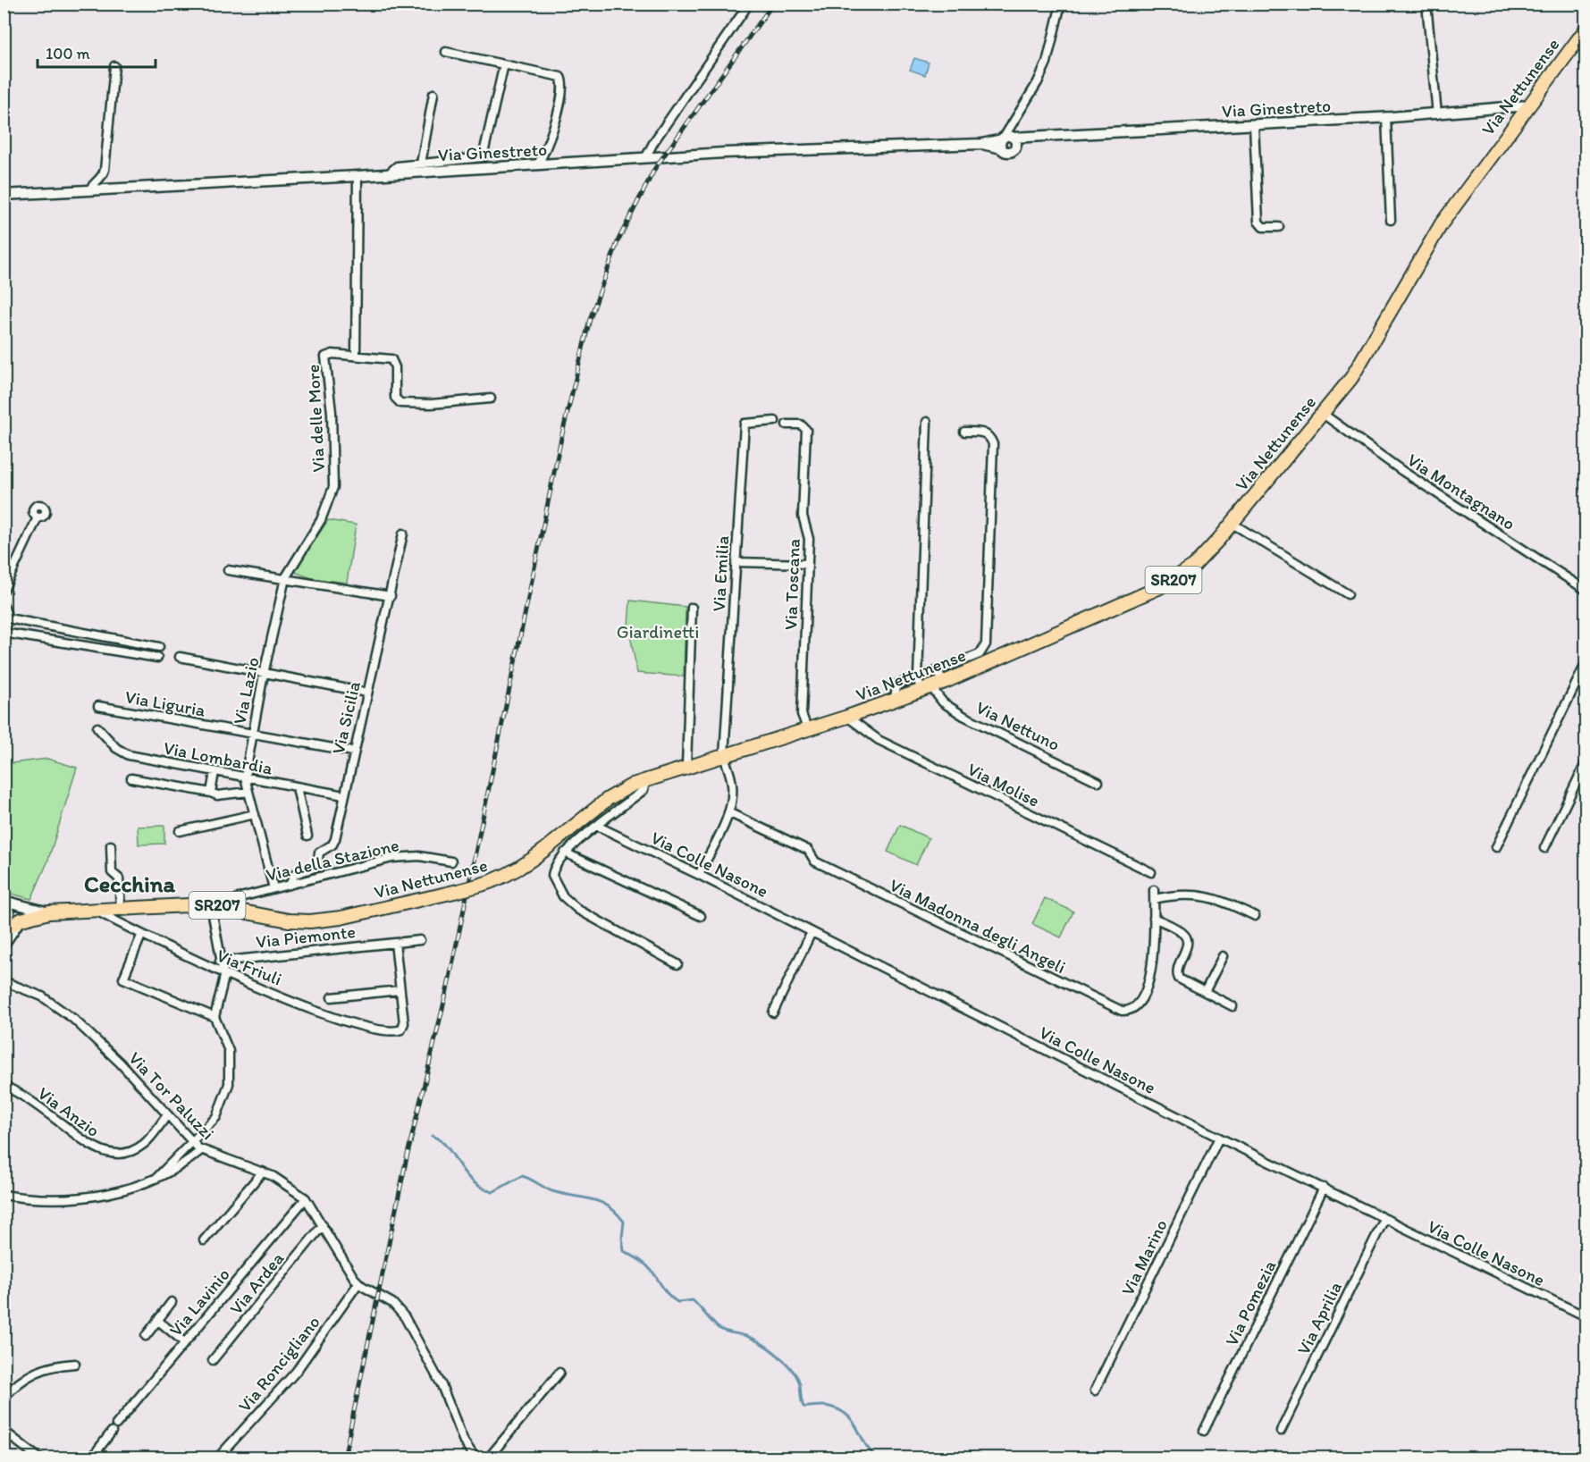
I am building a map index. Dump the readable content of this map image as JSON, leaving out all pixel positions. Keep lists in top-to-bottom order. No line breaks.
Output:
{"streets":{"main road":["Via Nettunense","SR207"],"street":["Via Ginestreto","Via delle More","Via Montagnano","Via Emilia","Via Toscana","Via Lazio","Via Liguria","Via Sicilia","Via Nettuno","Via Lombardia","Via Molise","Via della Stazione","Via Colle Nasone","Via Madonna degli Angeli","Via Piemonte","Via Friuli","Via Tor Paluzzi","Via Anzio","Via Marino","Via Ardea","Via Lavinio","Via Pomezia","Via Aprilia","Via Roncigliano"]},"crossings":[["Via Nettunense","Via Ginestreto"],["Via Nettunense","Via Montagnano"],["Via Nettunense","Via Emilia"],["Via Nettunense","Via Toscana"],["Via Nettunense","Via Nettuno"],["Via Nettunense","Via Molise"],["Via Nettunense","Via della Stazione"],["Via Nettunense","Via Friuli"],["Via delle More","Via Lazio"],["Via Lazio","Via Liguria"],["Via Lazio","Via Lombardia"],["Via Lazio","Via della Stazione"],["Via Liguria","Via Sicilia"],["Via Sicilia","Via Lombardia"],["Via Sicilia","Via della Stazione"],["Via Colle Nasone","Via Marino"],["Via Colle Nasone","Via Pomezia"],["Via Colle Nasone","Via Aprilia"],["Via Tor Paluzzi","Via Anzio"],["Via Tor Paluzzi","Via Ardea"],["Via Tor Paluzzi","Via Lavinio"],["Via Tor Paluzzi","Via Roncigliano"]],"districts":["Cecchina"],"parks":["Giardinetti"],"scale_bar":"100 m"}
